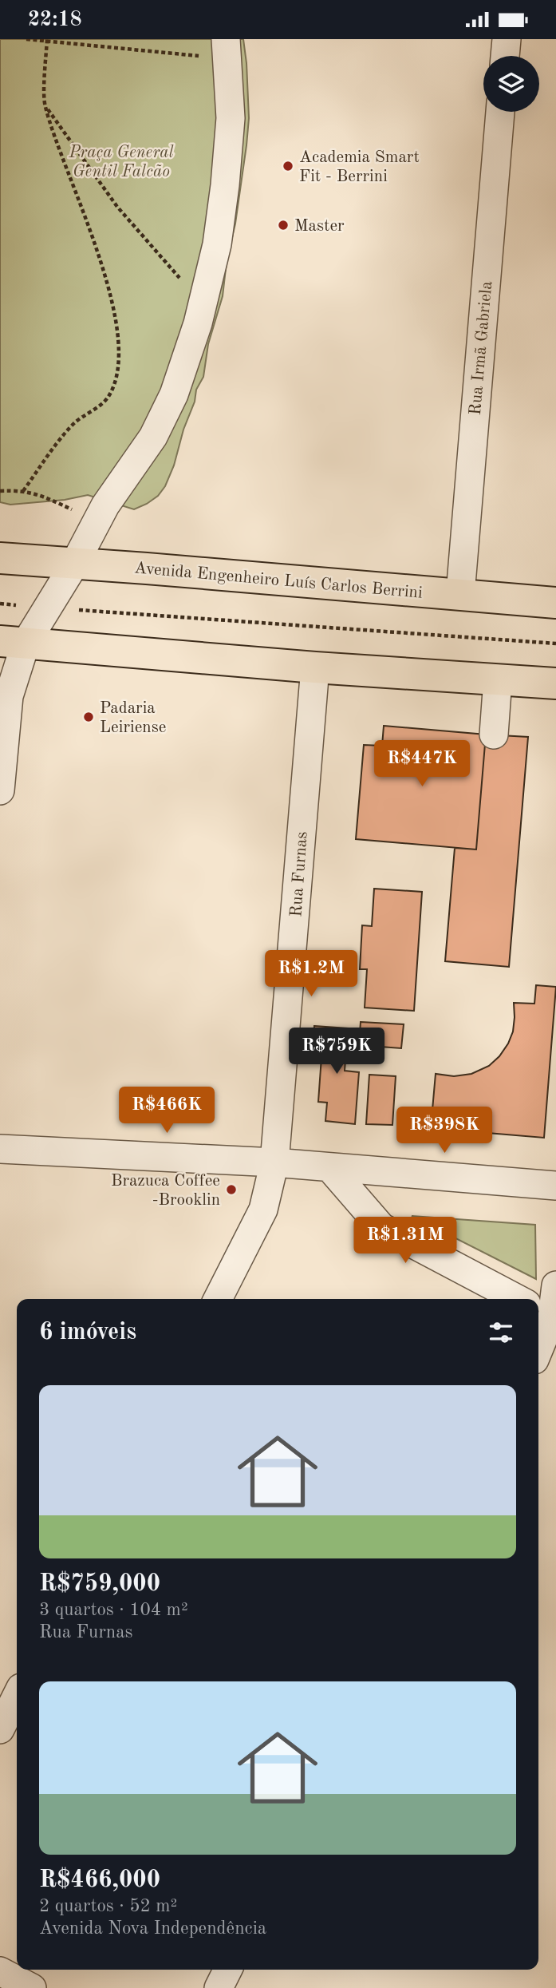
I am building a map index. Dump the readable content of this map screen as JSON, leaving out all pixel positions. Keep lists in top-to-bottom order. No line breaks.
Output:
{"streets":{"main road":["Avenida Engenheiro Luís Carlos Berrini"],"street":["Rua Irmã Gabriela","Rua Furnas"]},"crossings":[["Rua Irmã Gabriela","Avenida Engenheiro Luís Carlos Berrini"]],"parks":["Praça General Gentil Falcão"],"places":["Academia Smart Fit - Berrini","Master","Padaria Leiriense","Brazuca Coffee -Brooklin"],"page":{"status":"22:18","price":["R$447K","R$1.2M","R$759K","R$466K","R$398K","R$1.31M"],"heading":"6 imóveis","list":[{"name":"R$759,000","note":"3 quartos · 104 m² · Rua Furnas"},{"name":"R$466,000","note":"2 quartos · 52 m² · Avenida Nova Independência"}]}}
